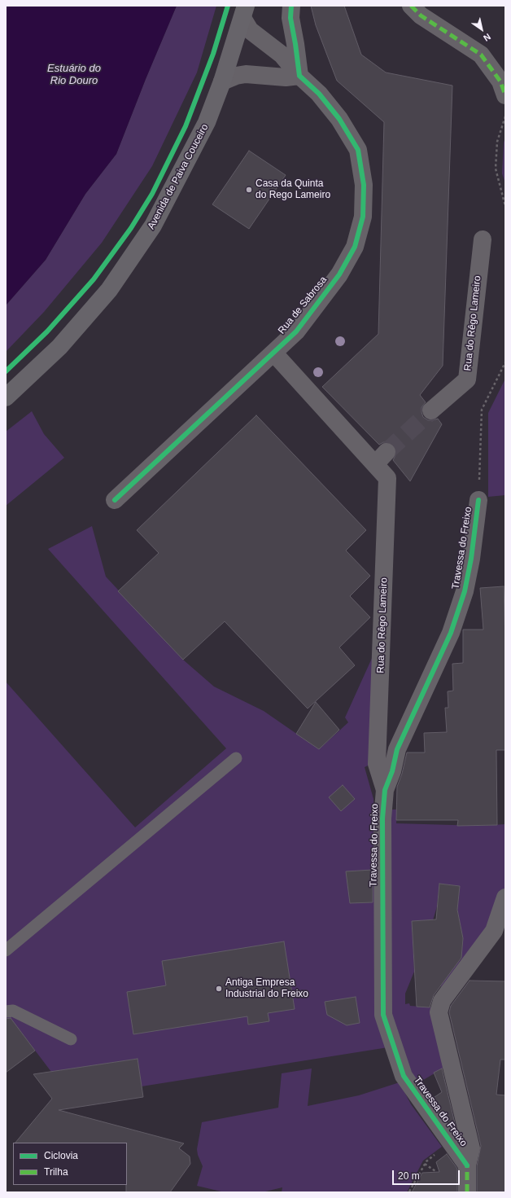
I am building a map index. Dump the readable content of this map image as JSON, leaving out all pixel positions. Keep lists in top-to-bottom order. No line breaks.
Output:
{"streets":{"main road":["Avenida de Paiva Couceiro"],"street":["Rua de Sabrosa","Rua do Rêgo Lameiro","Travessa do Freixo"]},"crossings":[["Avenida de Paiva Couceiro","Rua de Sabrosa"],["Rua de Sabrosa","Rua do Rêgo Lameiro"],["Rua do Rêgo Lameiro","Travessa do Freixo"]],"water":["Estuário do Rio Douro"],"places":["Casa da Quinta do Rego Lameiro","Antiga Empresa Industrial do Freixo"],"legend":["Ciclovia","Trilha"],"scale_bar":"20 m","north":"bottom right"}
